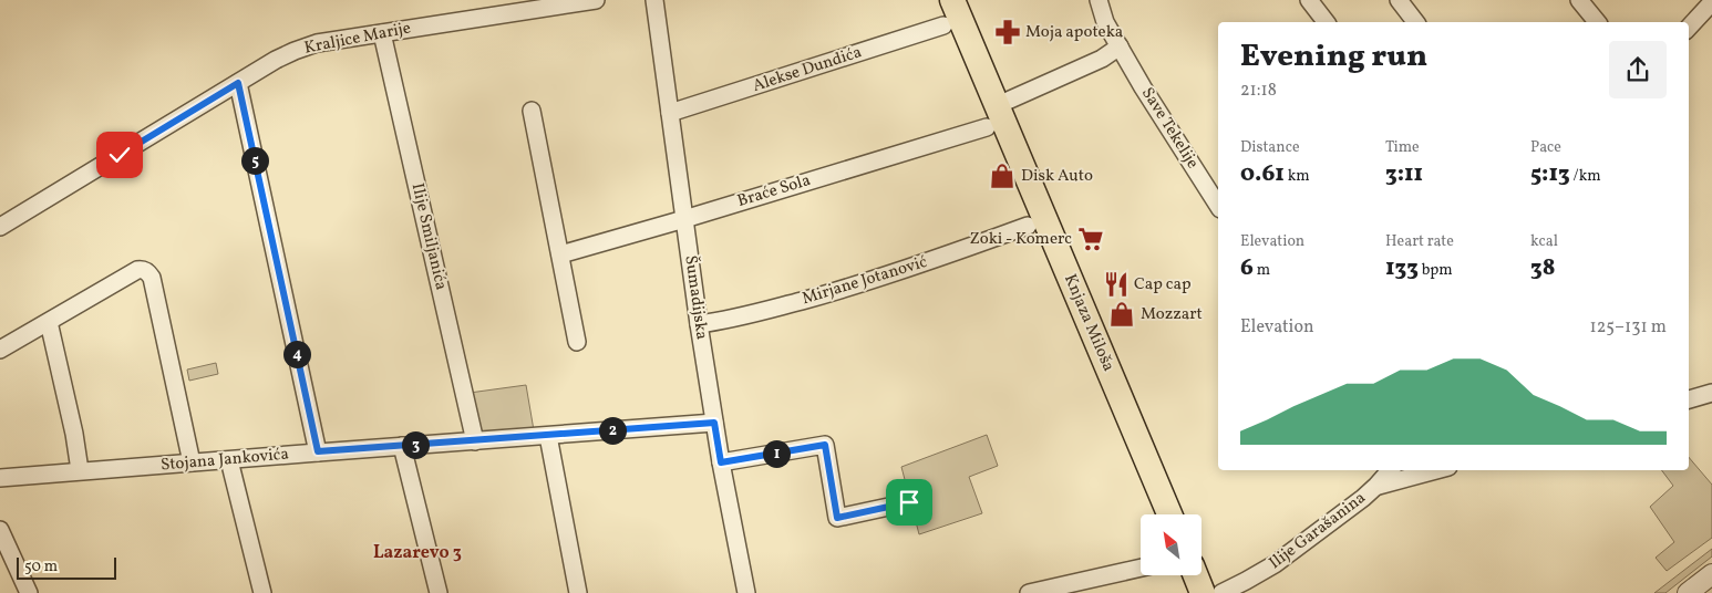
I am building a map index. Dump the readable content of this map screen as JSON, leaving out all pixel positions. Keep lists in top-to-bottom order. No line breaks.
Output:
{"streets":{"main road":["Knjaza Miloša"],"street":["Kraljice Marije","Alekse Dundića","Save Tekelije","Braće Sola","Ilije Smiljanića","Mirjane Jotanović","Šumadijska","Stojana Jankovića","Ilije Garašanina"]},"crossings":[["Kraljice Marije","Ilije Smiljanića"],["Alekse Dundića","Šumadijska"],["Braće Sola","Šumadijska"],["Ilije Smiljanića","Stojana Jankovića"],["Mirjane Jotanović","Šumadijska"],["Šumadijska","Stojana Jankovića"]],"districts":["Lazarevo 3"],"places":{"pharmacy":["Moja apoteka"],"shop":["Disk Auto","Mozzart"],"supermarket":["Zoki - Komerc"],"restaurant":["Cap cap"]},"scale_bar":"50 m","north":"top left","page":{"heading":["Evening run","21:18"],"stats":[["Distance","0.61 km"],["Time","3:11"],["Pace","5:13 /km"],["Elevation","6 m"],["Heart rate","133 bpm"],["kcal","38"]],"pins":["5","4","2","3","1"],"chart":["Elevation","125–131 m"],"scale":"50 m"}}
